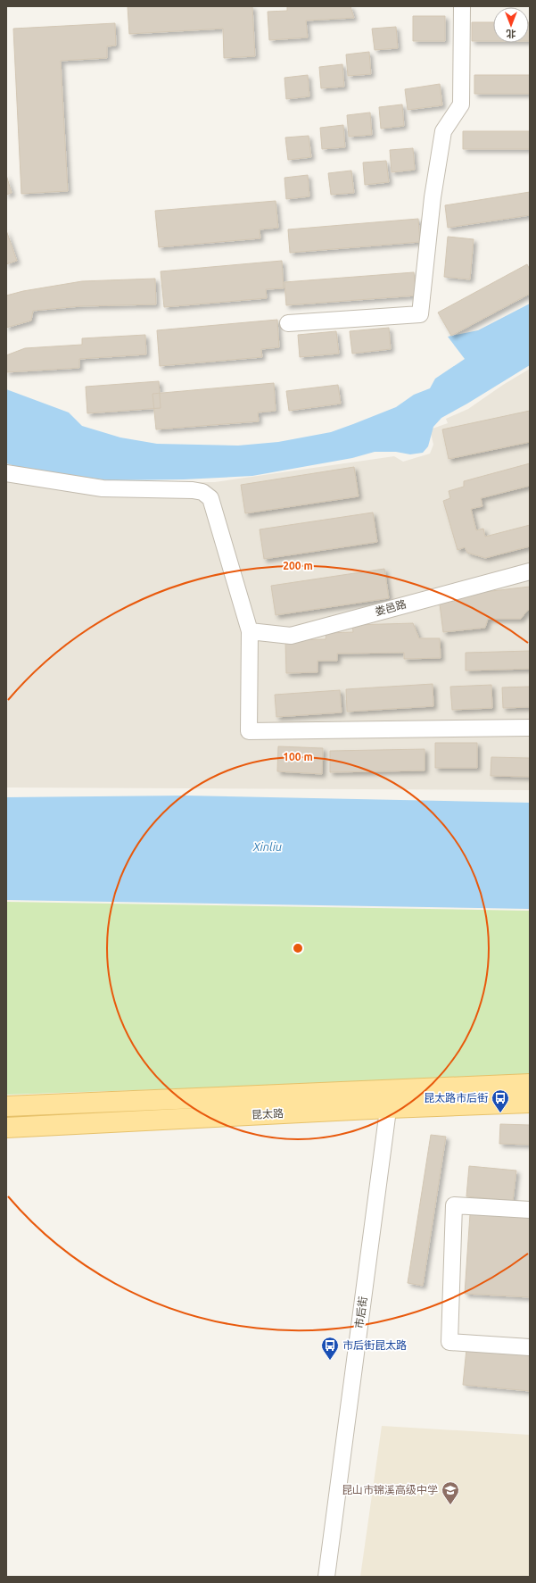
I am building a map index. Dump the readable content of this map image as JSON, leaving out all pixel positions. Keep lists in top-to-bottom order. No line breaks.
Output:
{"streets":{"main road":["昆太路"],"street":["娄邑路","市后街"]},"crossings":[["昆太路","市后街"]],"water":["Xinliu"],"places":{"bus stop":["昆太路市后街","市后街昆太路"],"school or university":["昆山市锦溪高级中学"]},"north":"bottom","rings":["200 m","100 m"]}
